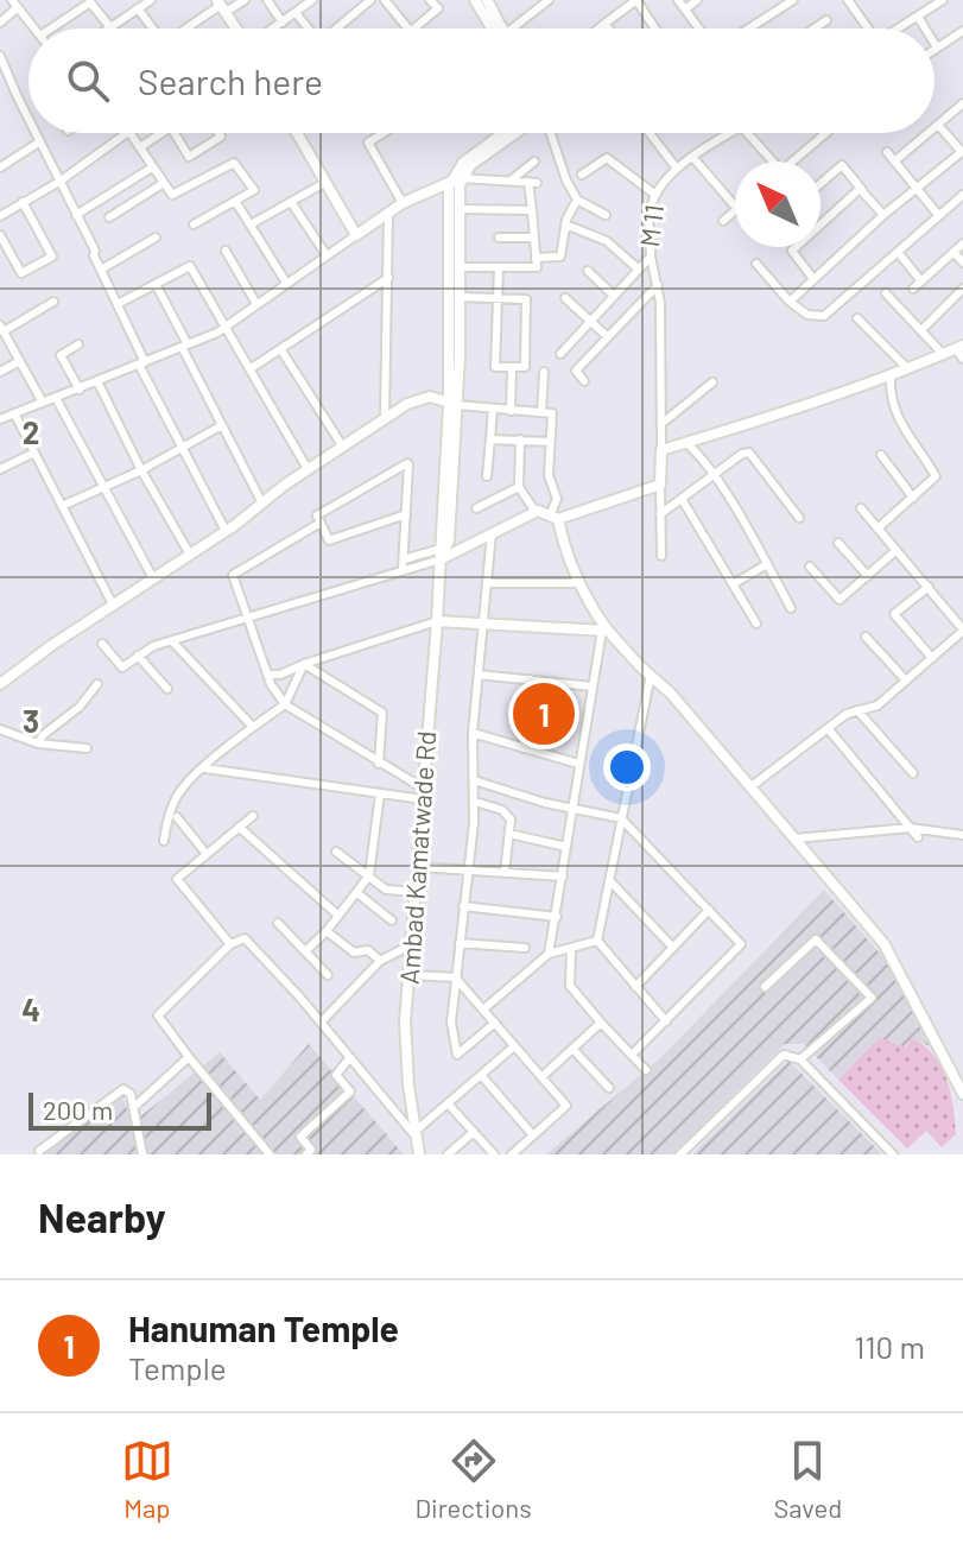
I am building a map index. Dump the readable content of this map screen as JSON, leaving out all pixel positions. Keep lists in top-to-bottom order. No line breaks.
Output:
{"streets":{"street":["M 11","Ambad Kamatwade Rd"]},"scale_bar":"200 m","north":"top left","page":{"search":"Search here","pins":"1","scale":"200 m","heading":"Nearby","list":[{"mark":"1","name":"Hanuman Temple","note":"Temple","value":"110 m"}],"nav":["Map","Directions","Saved"]},"grid":{"rows":["2","3","4"]}}
